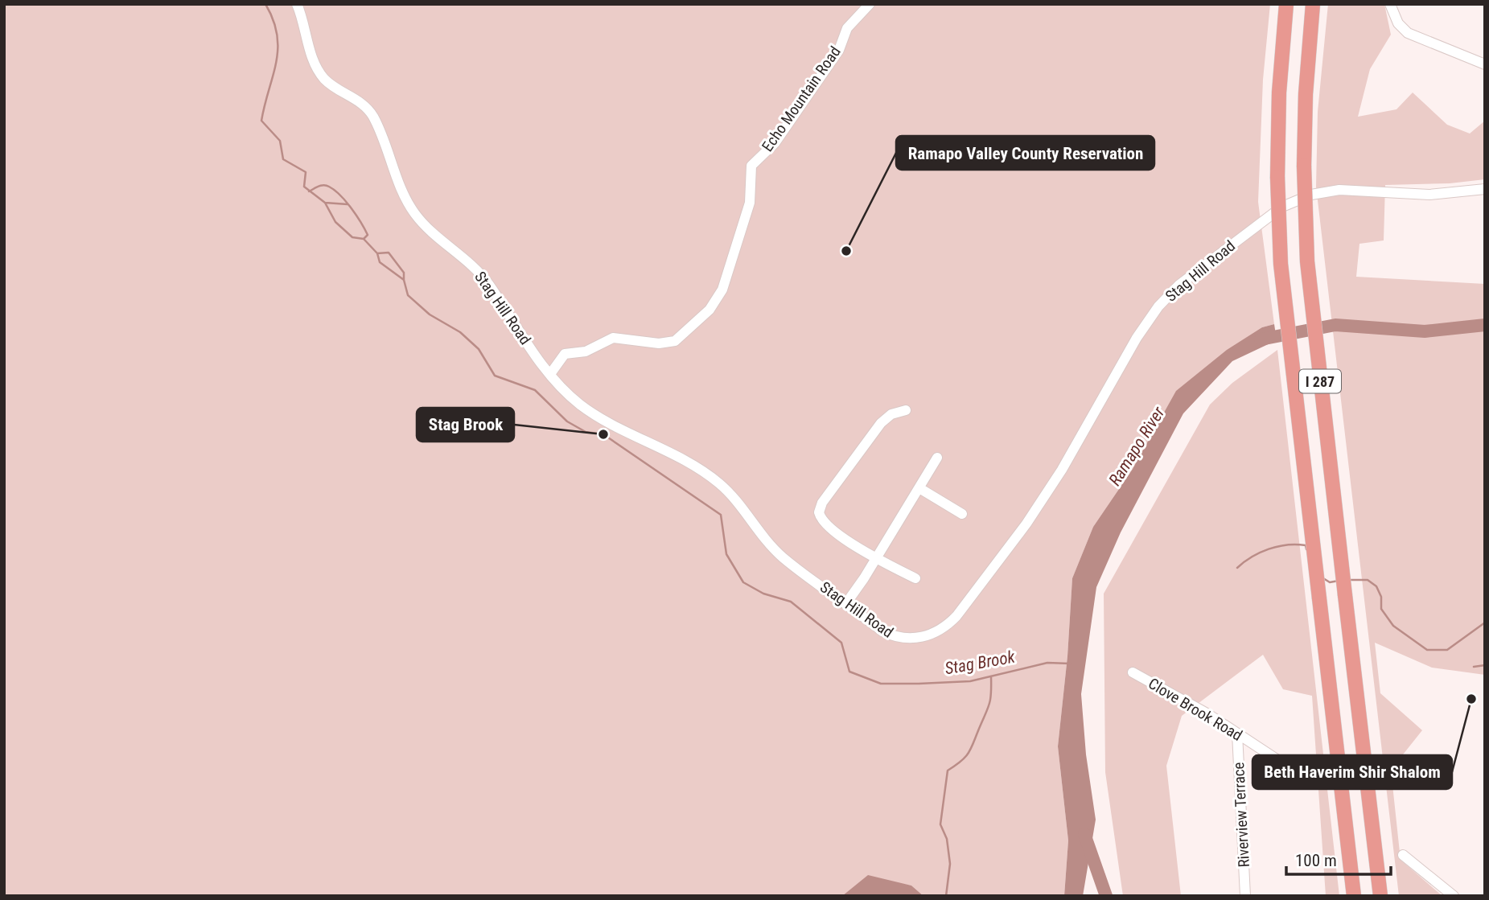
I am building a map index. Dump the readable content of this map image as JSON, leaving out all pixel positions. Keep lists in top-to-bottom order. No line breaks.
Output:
{"streets":{"highway":["I 287"],"street":["Echo Mountain Road","Stag Hill Road","Clove Brook Road","Riverview Terrace"]},"crossings":[["Echo Mountain Road","Stag Hill Road"],["Clove Brook Road","Riverview Terrace"]],"water":["Ramapo River","Stag Brook"],"places":["Ramapo Valley County Reservation","Stag Brook","Beth Haverim Shir Shalom"],"scale_bar":"100 m"}
